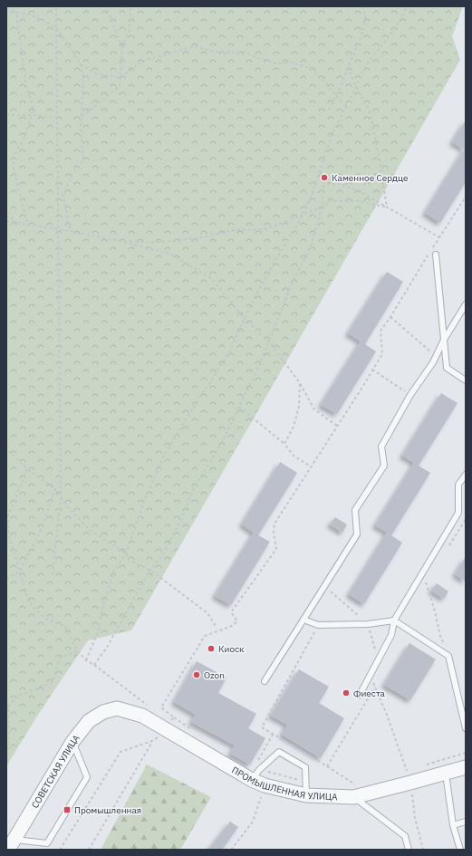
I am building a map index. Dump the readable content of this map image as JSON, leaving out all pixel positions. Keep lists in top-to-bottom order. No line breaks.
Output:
{"streets":{"street":["СОВЕТСКАЯ УЛИЦА","ПРОМЫШЛЕННАЯ УЛИЦА"]},"crossings":[["СОВЕТСКАЯ УЛИЦА","ПРОМЫШЛЕННАЯ УЛИЦА"]],"places":{"other":["Каменное Сердце","Киоск","Ozon","Фиеста"],"transit":["Промышленная"]}}
